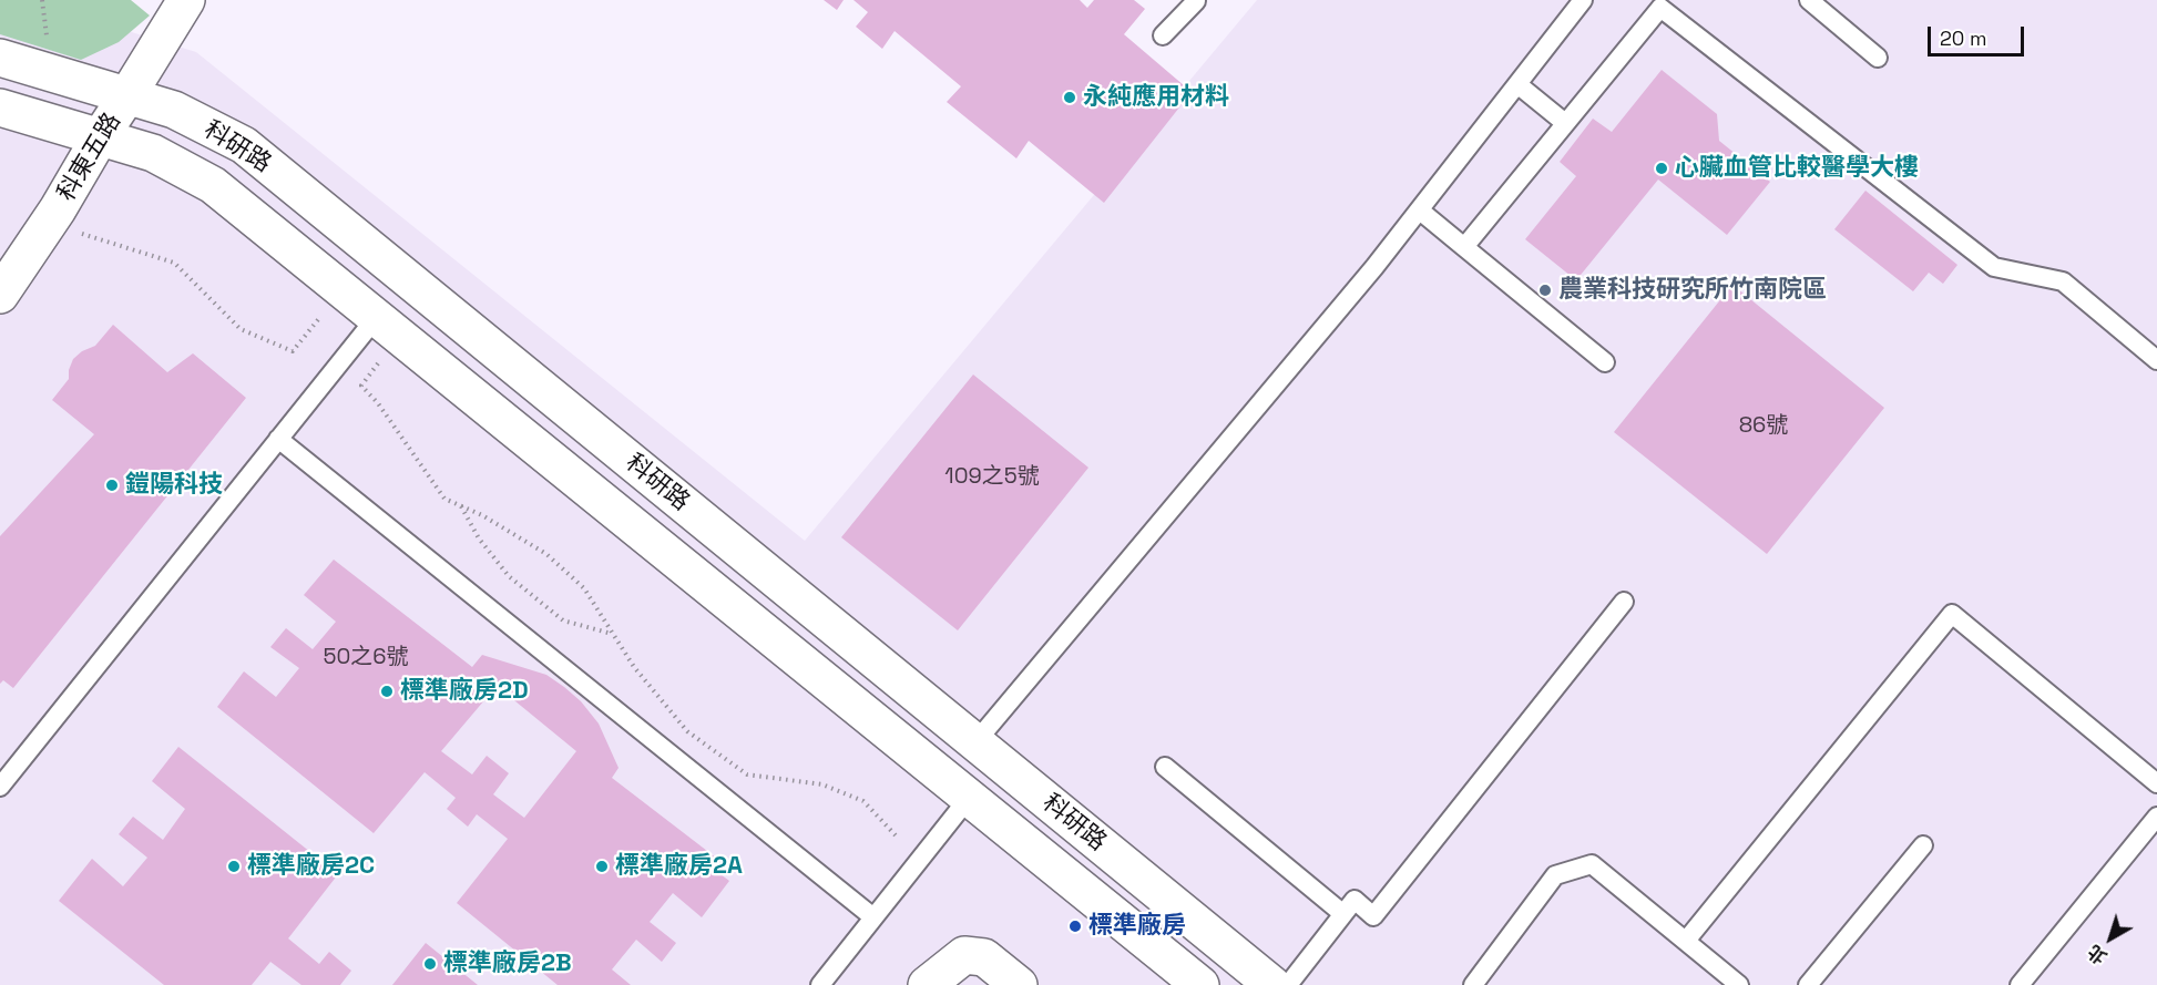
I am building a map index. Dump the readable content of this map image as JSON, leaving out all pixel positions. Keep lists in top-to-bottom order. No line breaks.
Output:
{"streets":{"street":["科研路","科東五路"]},"crossings":[["科研路","科東五路"]],"places":["永純應用材料","心臟血管比較醫學大樓","農業科技研究所竹南院區","鎧陽科技","標準廠房2D","標準廠房2C","標準廠房2A","標準廠房","標準廠房2B"],"house_numbers":["86號","109之5號","50之6號"],"scale_bar":"20 m","north":"bottom left"}
